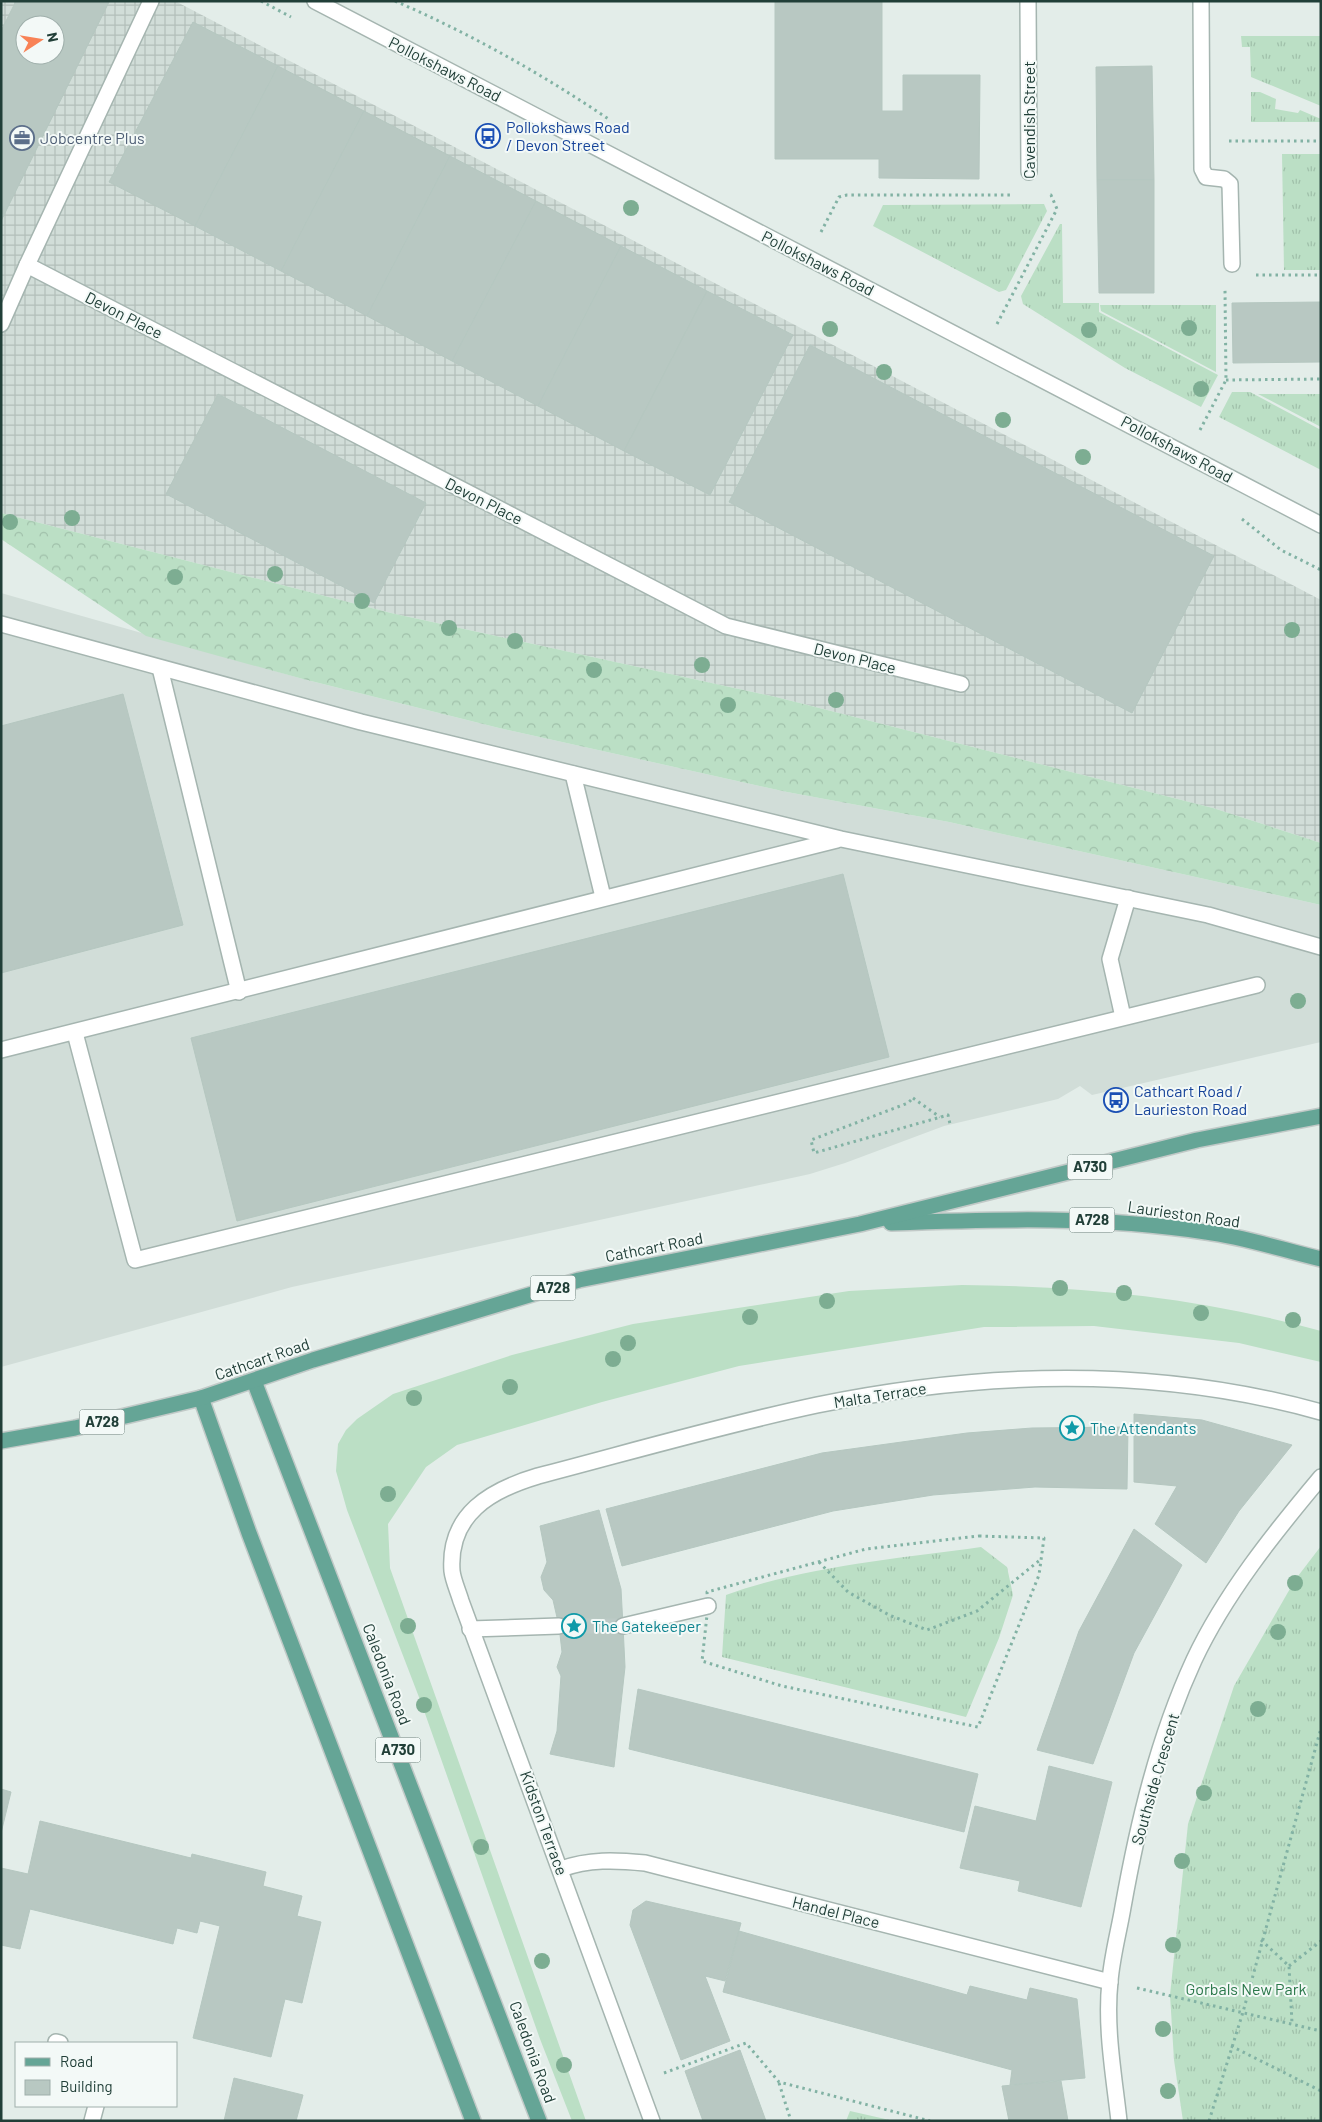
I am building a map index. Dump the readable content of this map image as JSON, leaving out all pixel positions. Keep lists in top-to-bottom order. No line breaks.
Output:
{"streets":{"main road":["A730","Laurieston Road","A728","Cathcart Road","Caledonia Road"],"street":["Pollokshaws Road","Cavendish Street","Devon Place","Malta Terrace","Southside Crescent","Kidston Terrace","Handel Place"]},"crossings":[["Pollokshaws Road","Cavendish Street"],["Laurieston Road","Cathcart Road"],["Cathcart Road","Caledonia Road"],["Malta Terrace","Kidston Terrace"],["Southside Crescent","Handel Place"],["Kidston Terrace","Handel Place"]],"parks":["Gorbals New Park"],"places":{"bus stop":["Pollokshaws Road / Devon Street","Cathcart Road / Laurieston Road"],"office":["Jobcentre Plus"],"place":["The Attendants","The Gatekeeper"]},"legend":["Road","Building"],"north":"right"}
